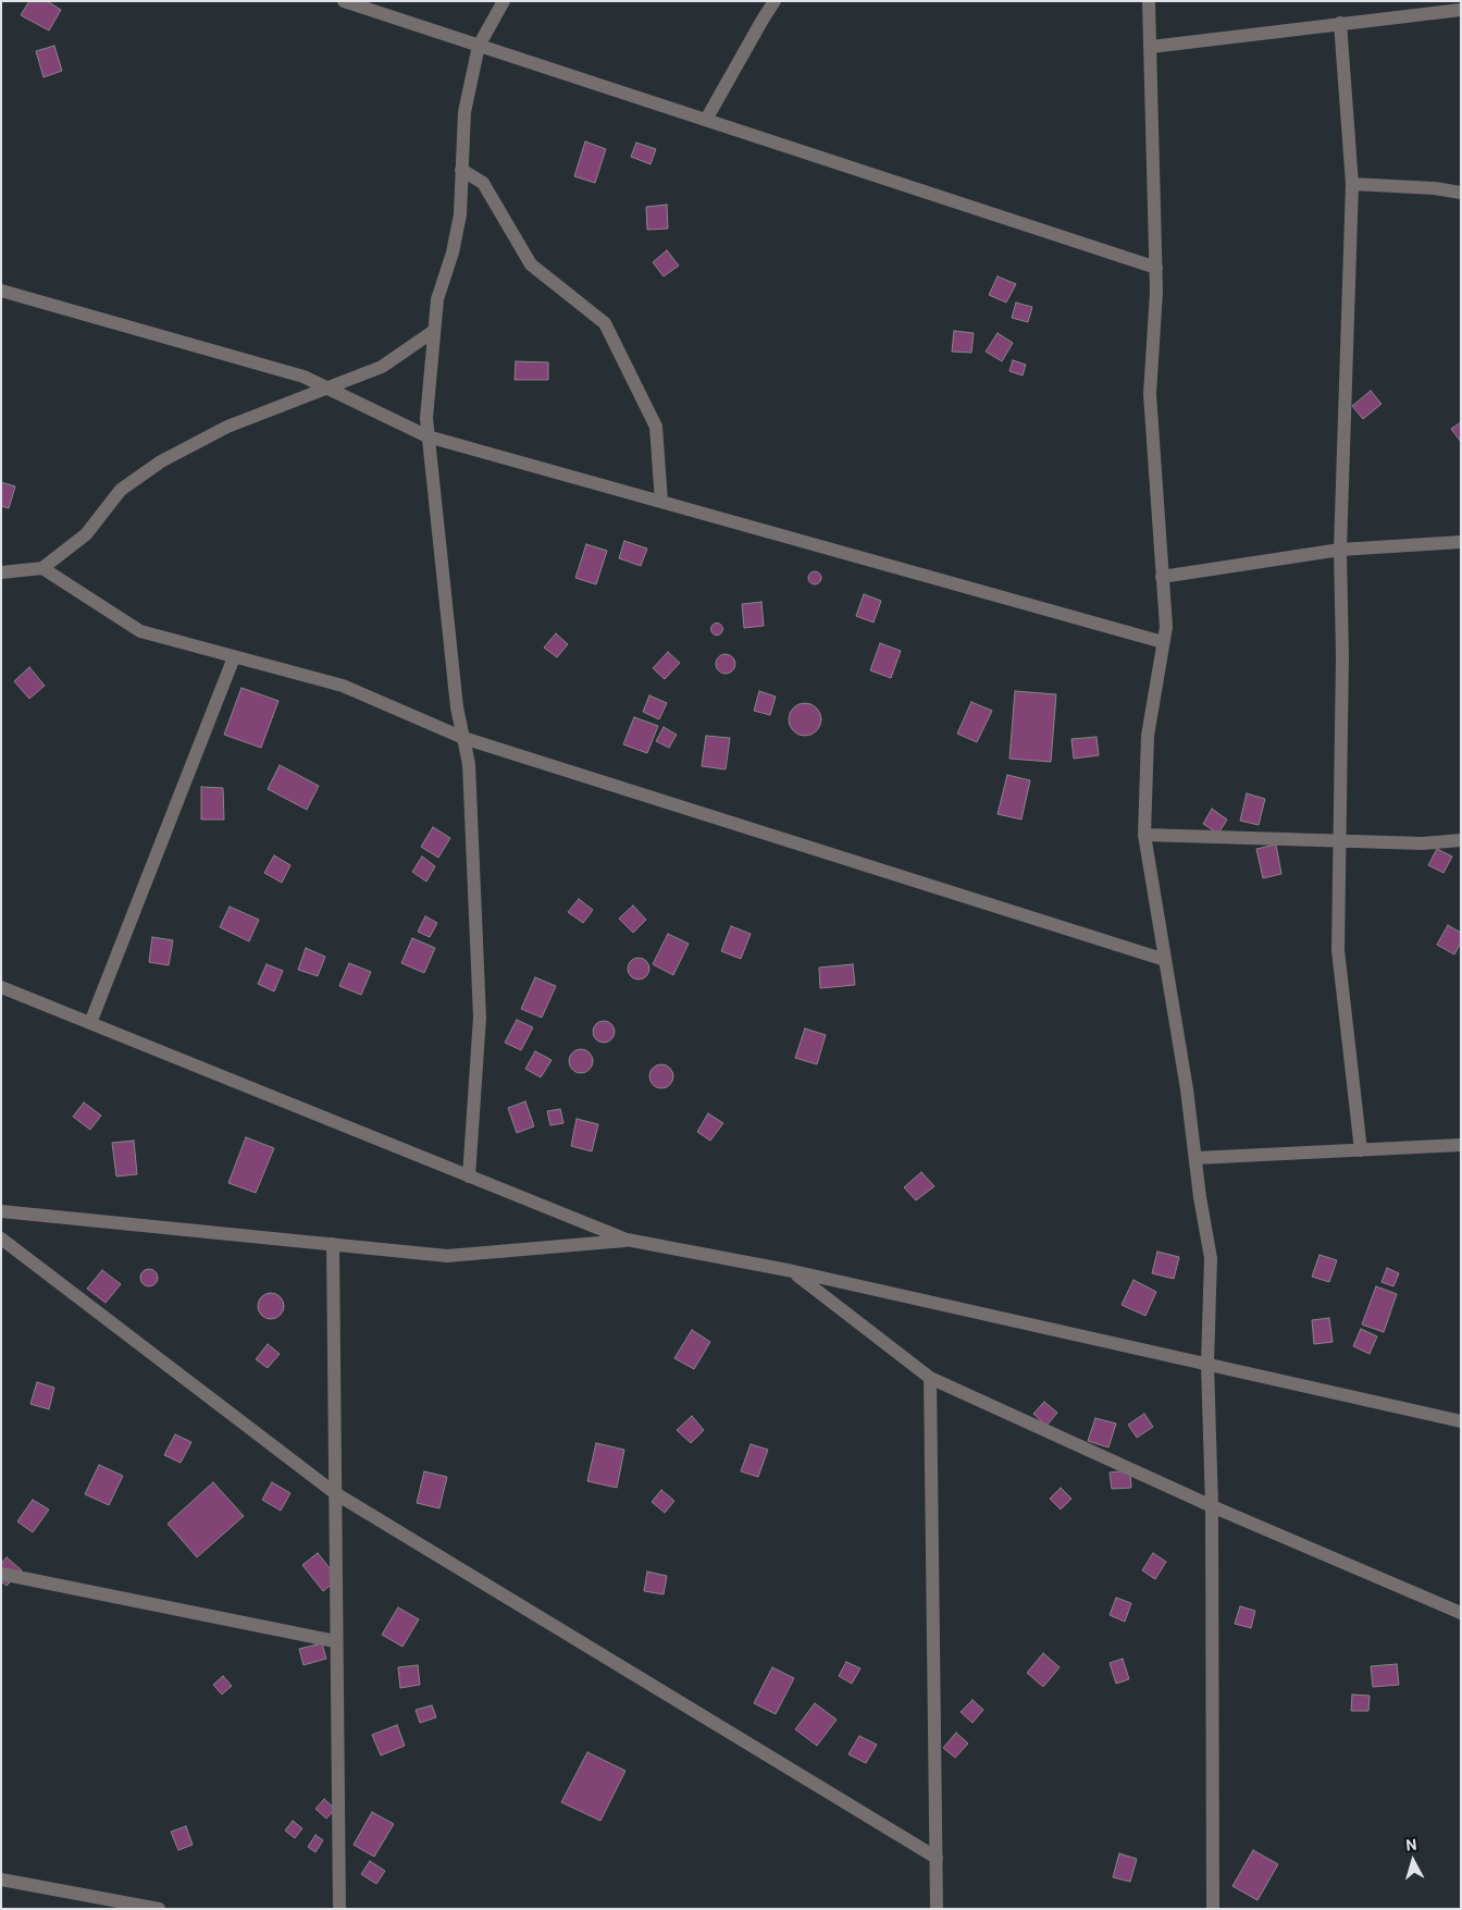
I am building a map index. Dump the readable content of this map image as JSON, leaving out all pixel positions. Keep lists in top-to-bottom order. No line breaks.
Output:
{"north":"top"}
